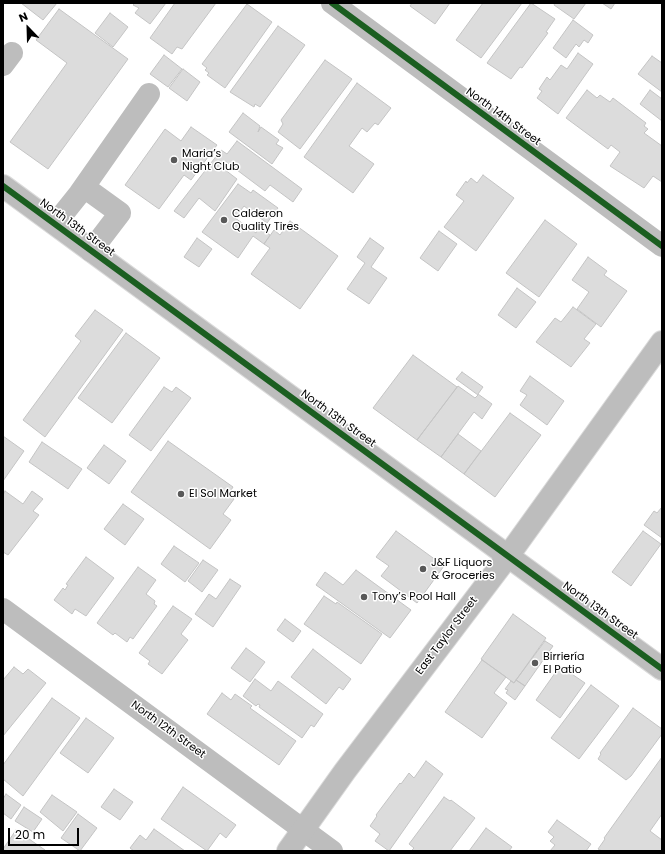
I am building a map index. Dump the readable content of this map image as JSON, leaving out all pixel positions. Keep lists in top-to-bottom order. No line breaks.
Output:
{"streets":{"main road":["North 14th Street","North 13th Street","East Taylor Street","North 12th Street"]},"crossings":[["North 13th Street","East Taylor Street"],["East Taylor Street","North 12th Street"]],"places":["Maria’s Night Club","Calderon Quality Tires","El Sol Market","J&F Liquors & Groceries","Tony’s Pool Hall","Birriería El Patio"],"scale_bar":"20 m","north":"top left"}
